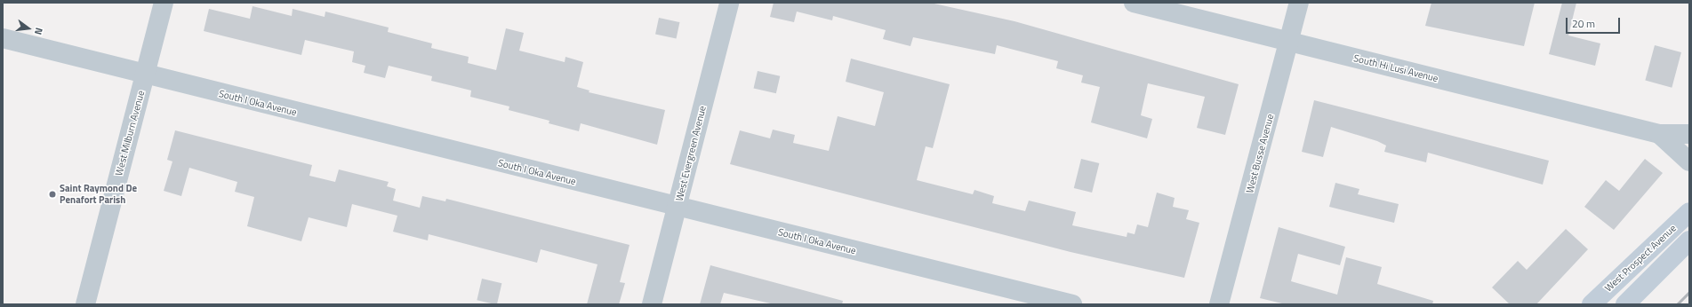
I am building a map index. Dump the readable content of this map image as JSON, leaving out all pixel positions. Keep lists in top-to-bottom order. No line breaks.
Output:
{"streets":{"street":["South Hi Lusi Avenue","South I Oka Avenue","West Milburn Avenue","West Evergreen Avenue","West Busse Avenue","West Prospect Avenue"]},"crossings":[["South Hi Lusi Avenue","West Busse Avenue"],["South I Oka Avenue","West Milburn Avenue"],["South I Oka Avenue","West Evergreen Avenue"]],"places":["Saint Raymond De Penafort Parish"],"scale_bar":"20 m","north":"right"}
